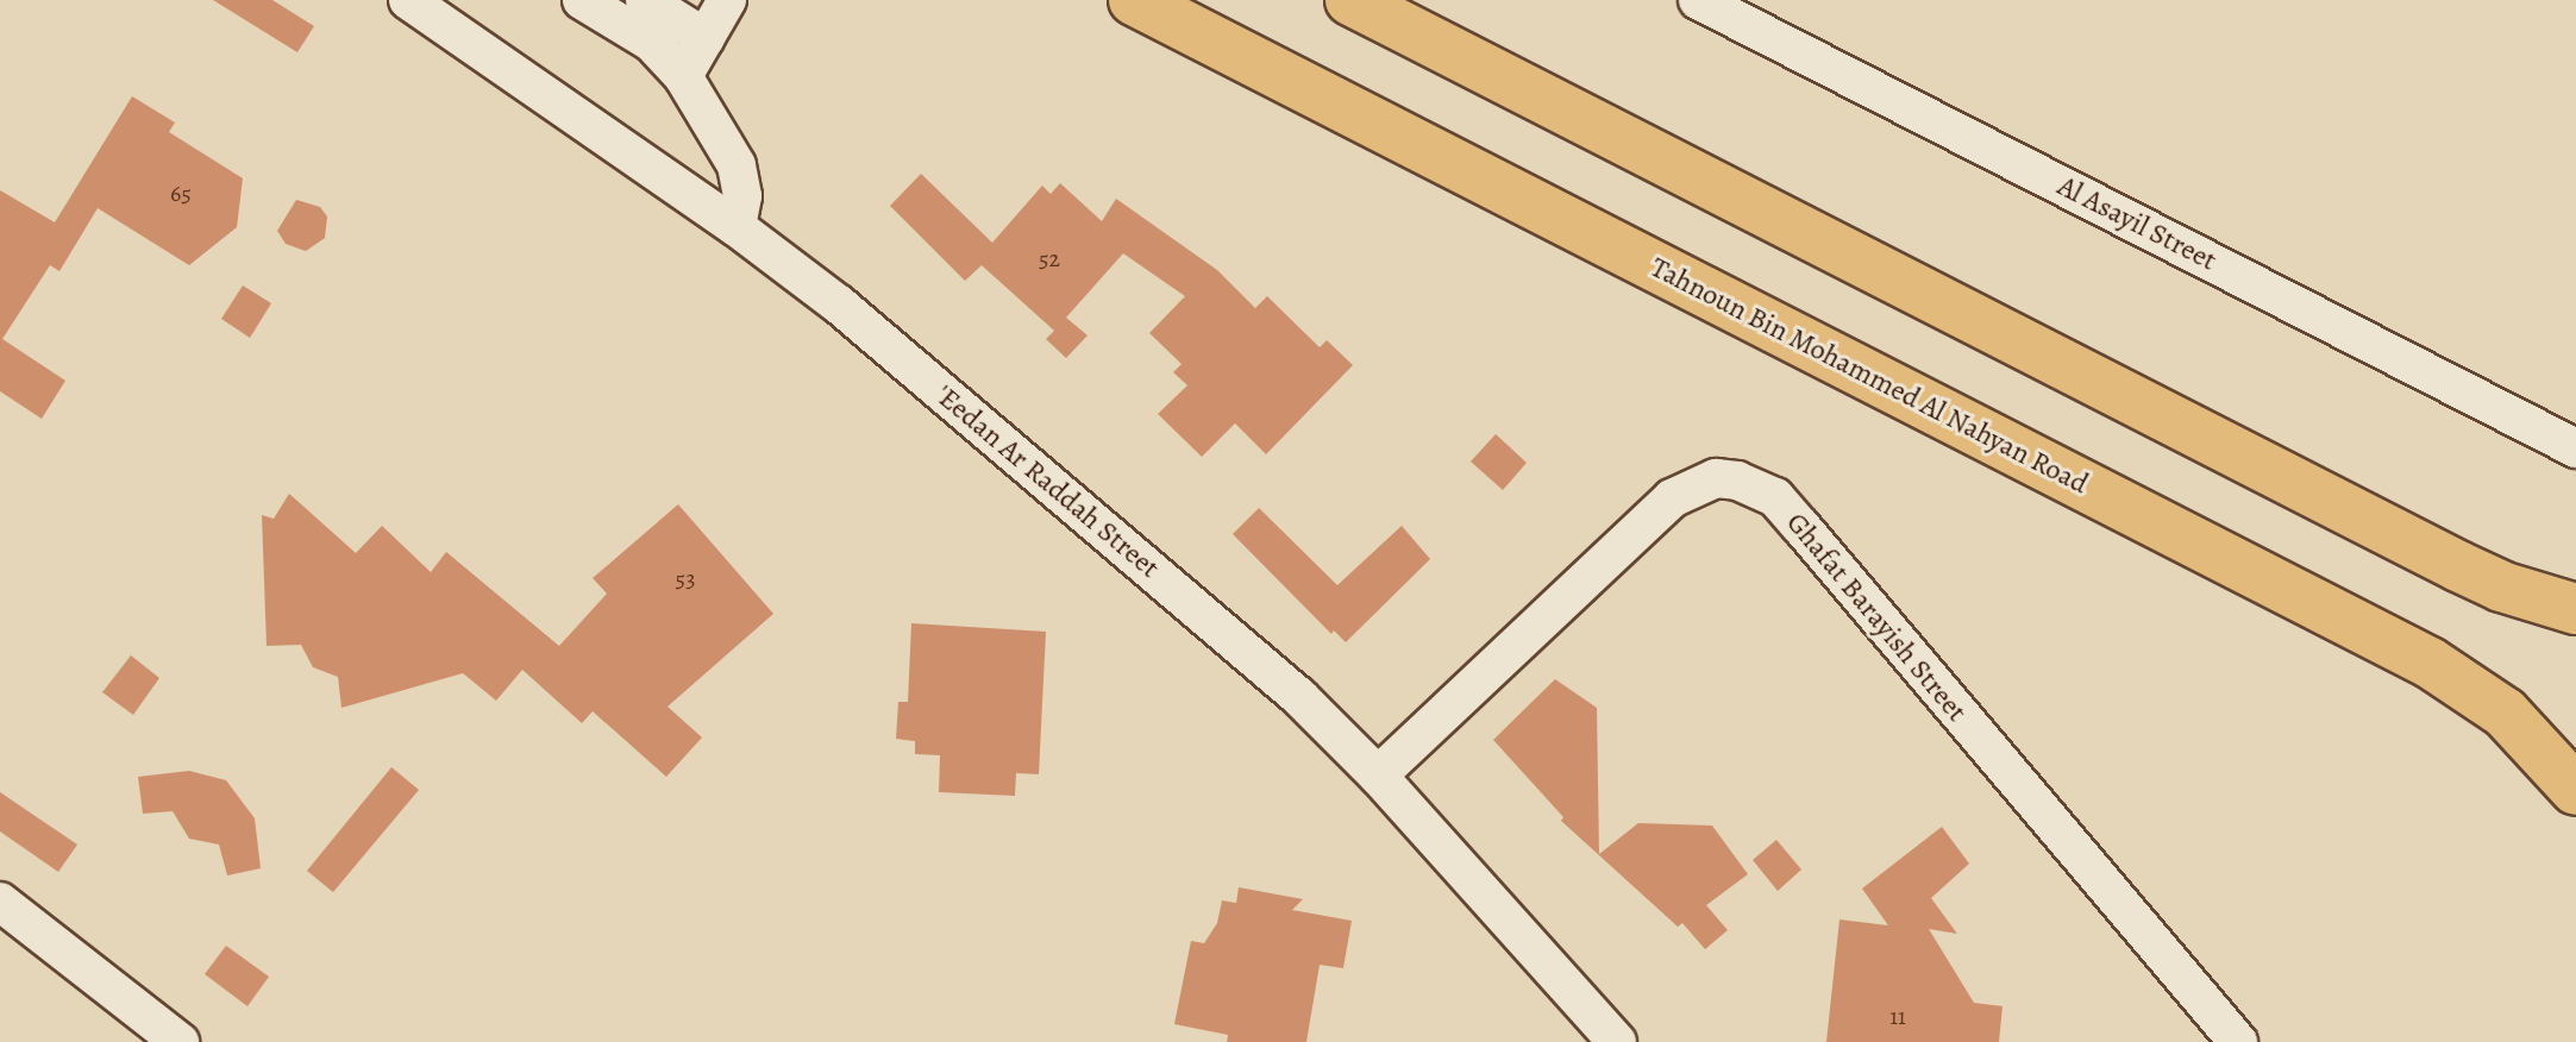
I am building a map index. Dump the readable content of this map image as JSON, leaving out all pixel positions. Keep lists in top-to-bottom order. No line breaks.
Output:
{"streets":{"main road":["Tahnoun Bin Mohammed Al Nahyan Road"],"street":["Al Asayil Street","'Eedan Ar Raddah Street","Ghafat Barayish Street"]},"crossings":[["'Eedan Ar Raddah Street","Ghafat Barayish Street"]],"house_numbers":["65","52","53","11"]}
